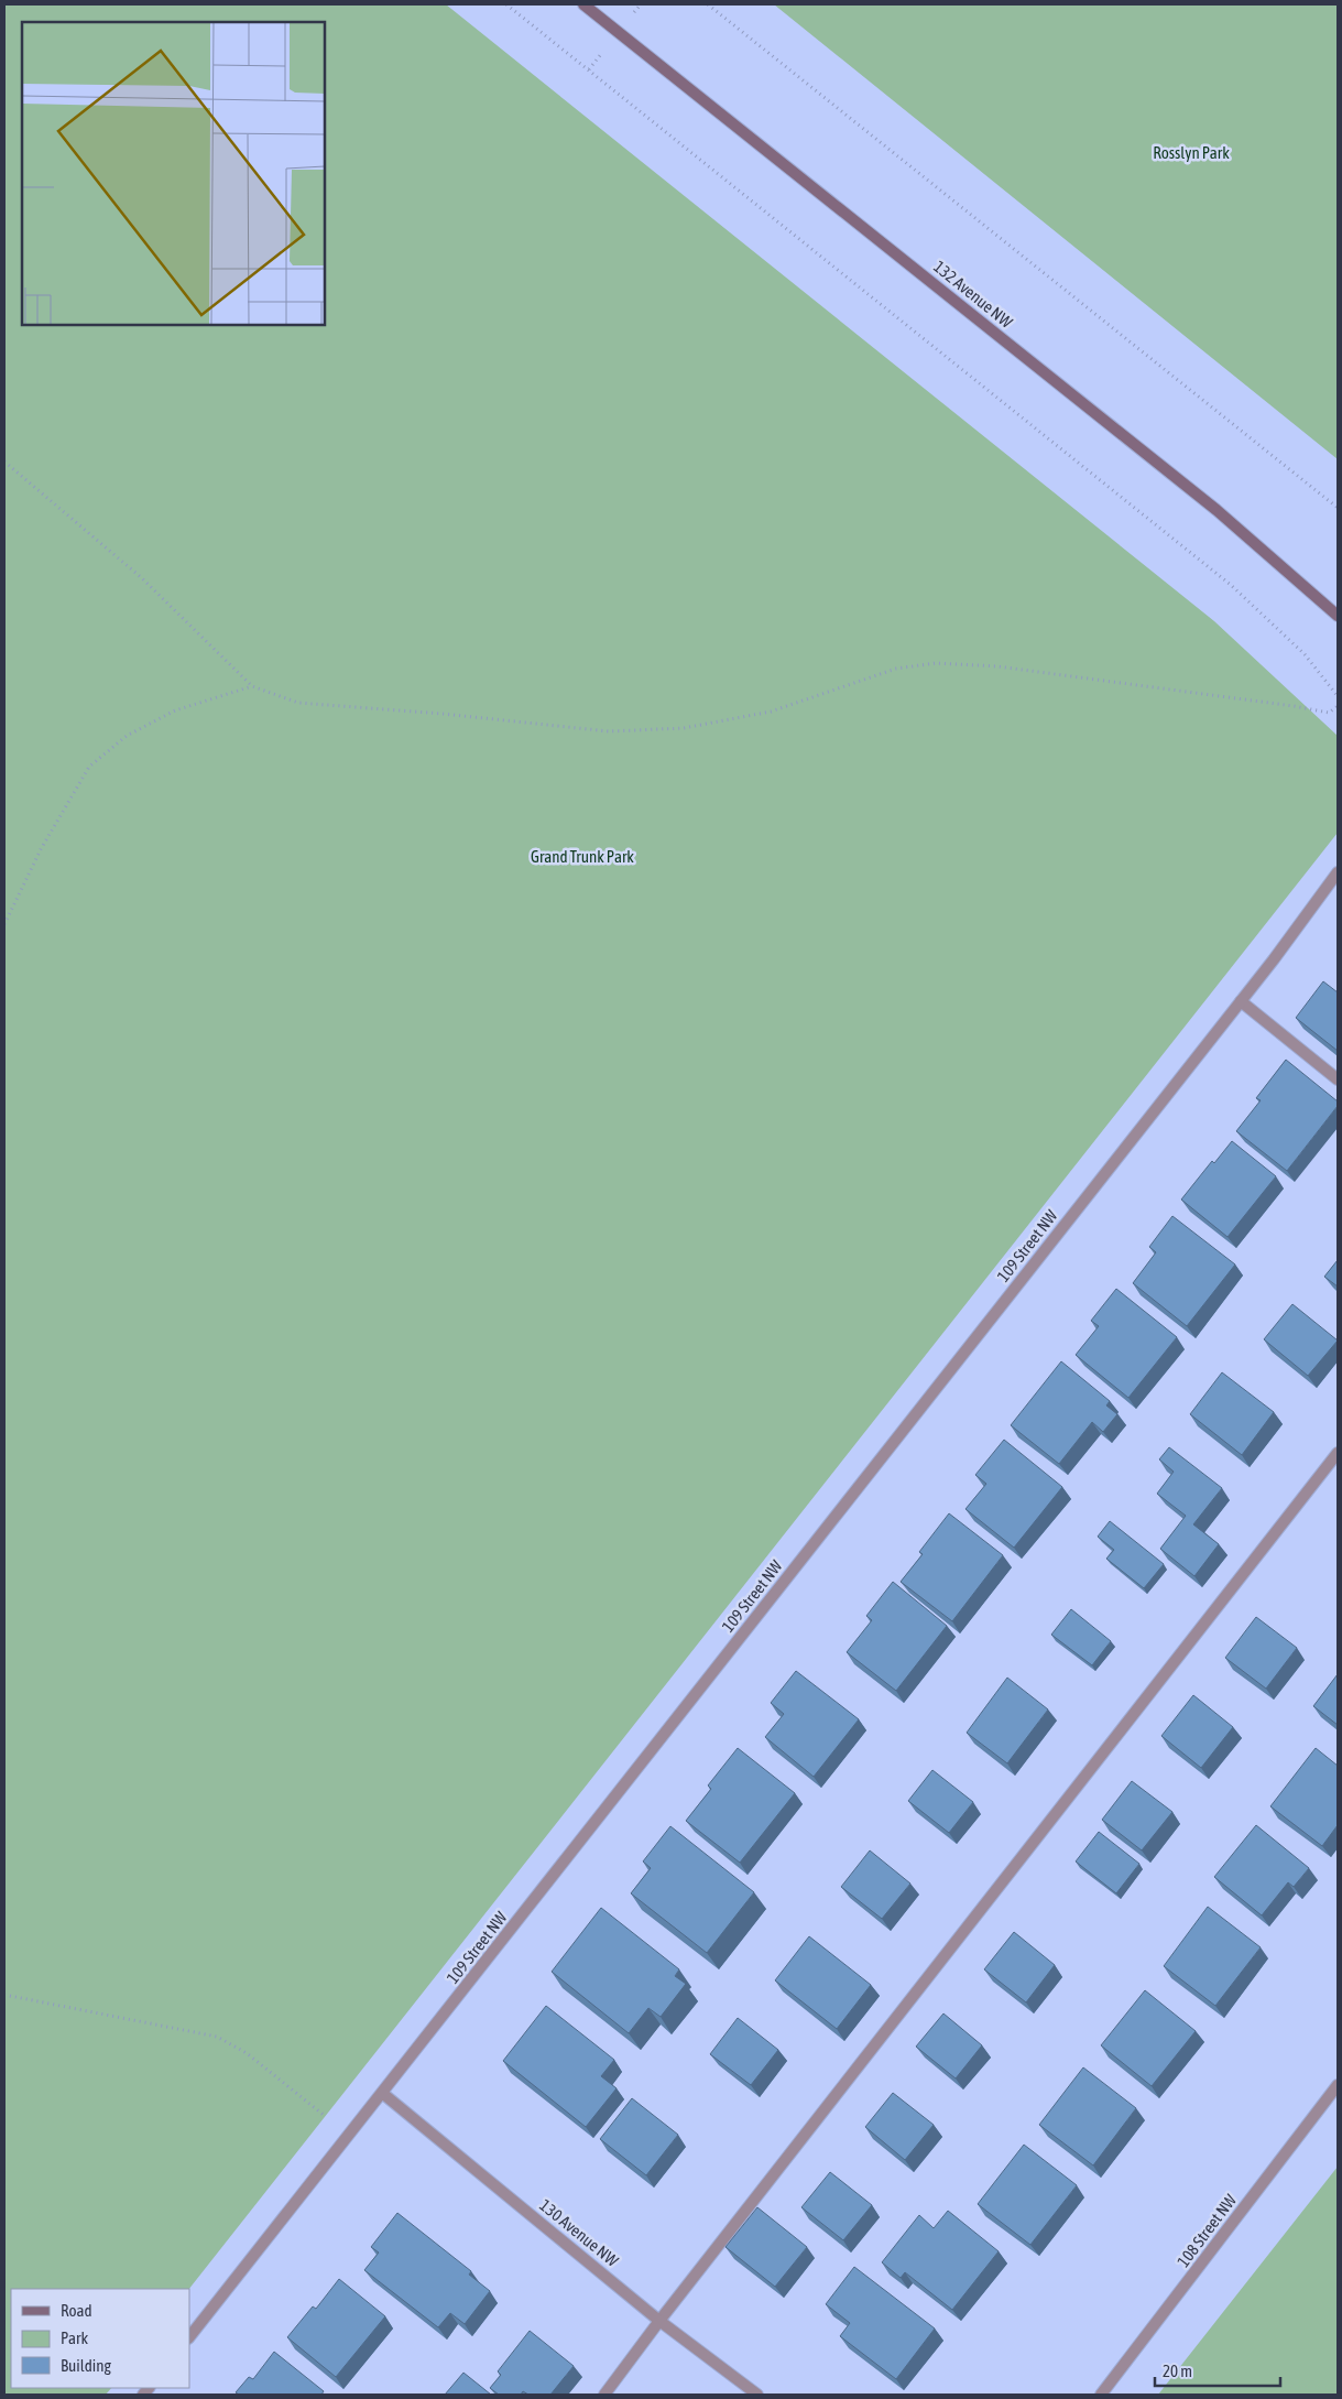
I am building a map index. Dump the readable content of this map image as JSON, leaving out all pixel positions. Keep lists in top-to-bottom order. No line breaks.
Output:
{"streets":{"street":["132 Avenue NW","109 Street NW","108 Street NW","130 Avenue NW"]},"crossings":[["109 Street NW","130 Avenue NW"]],"parks":["Rosslyn Park","Grand Trunk Park"],"legend":["Road","Park","Building"],"scale_bar":"20 m"}
